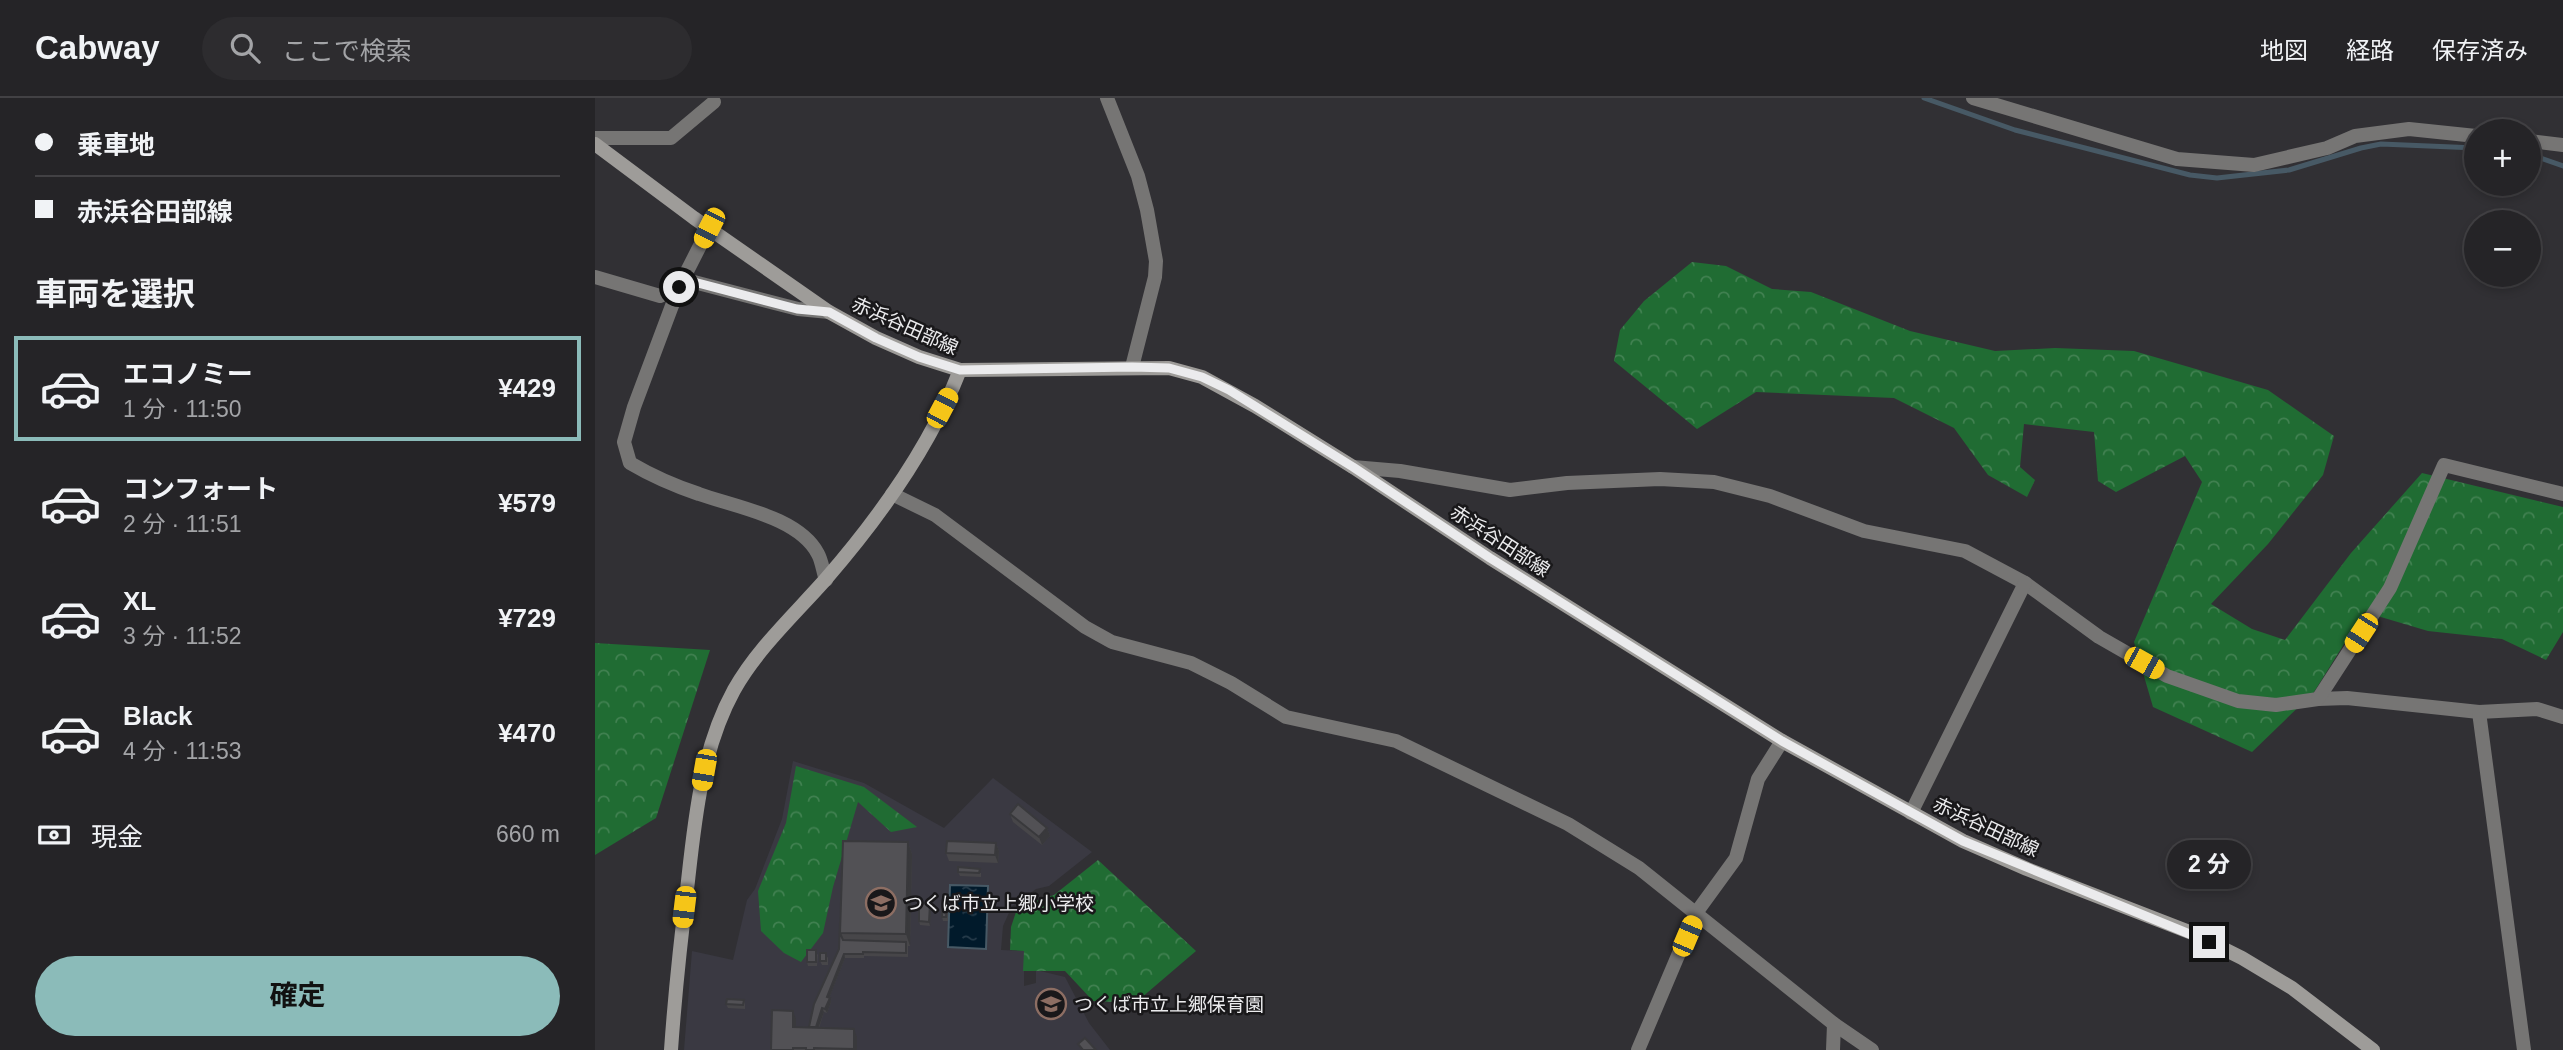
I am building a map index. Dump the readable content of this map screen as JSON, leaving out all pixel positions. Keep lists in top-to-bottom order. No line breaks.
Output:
{"streets":{"main road":["赤浜谷田部線"]},"places":{"school or university":["つくば市立上郷小学校","つくば市立上郷保育園"]},"page":{"header":"Cabway","search":"ここで検索","nav":["地図","経路","保存済み"],"banner":["乗車地","赤浜谷田部線"],"map_buttons":["+","−"],"heading":"車両を選択","list":[{"name":"エコノミー","note":"1 分 · 11:50","value":"¥429"},{"name":"コンフォート","note":"2 分 · 11:51","value":"¥579"},{"name":"XL","note":"3 分 · 11:52","value":"¥729"},{"name":"Black","note":"4 分 · 11:53","value":"¥470"}],"pay":["現金","660 m"],"bubble":"2 分","buttons":"確定"}}
